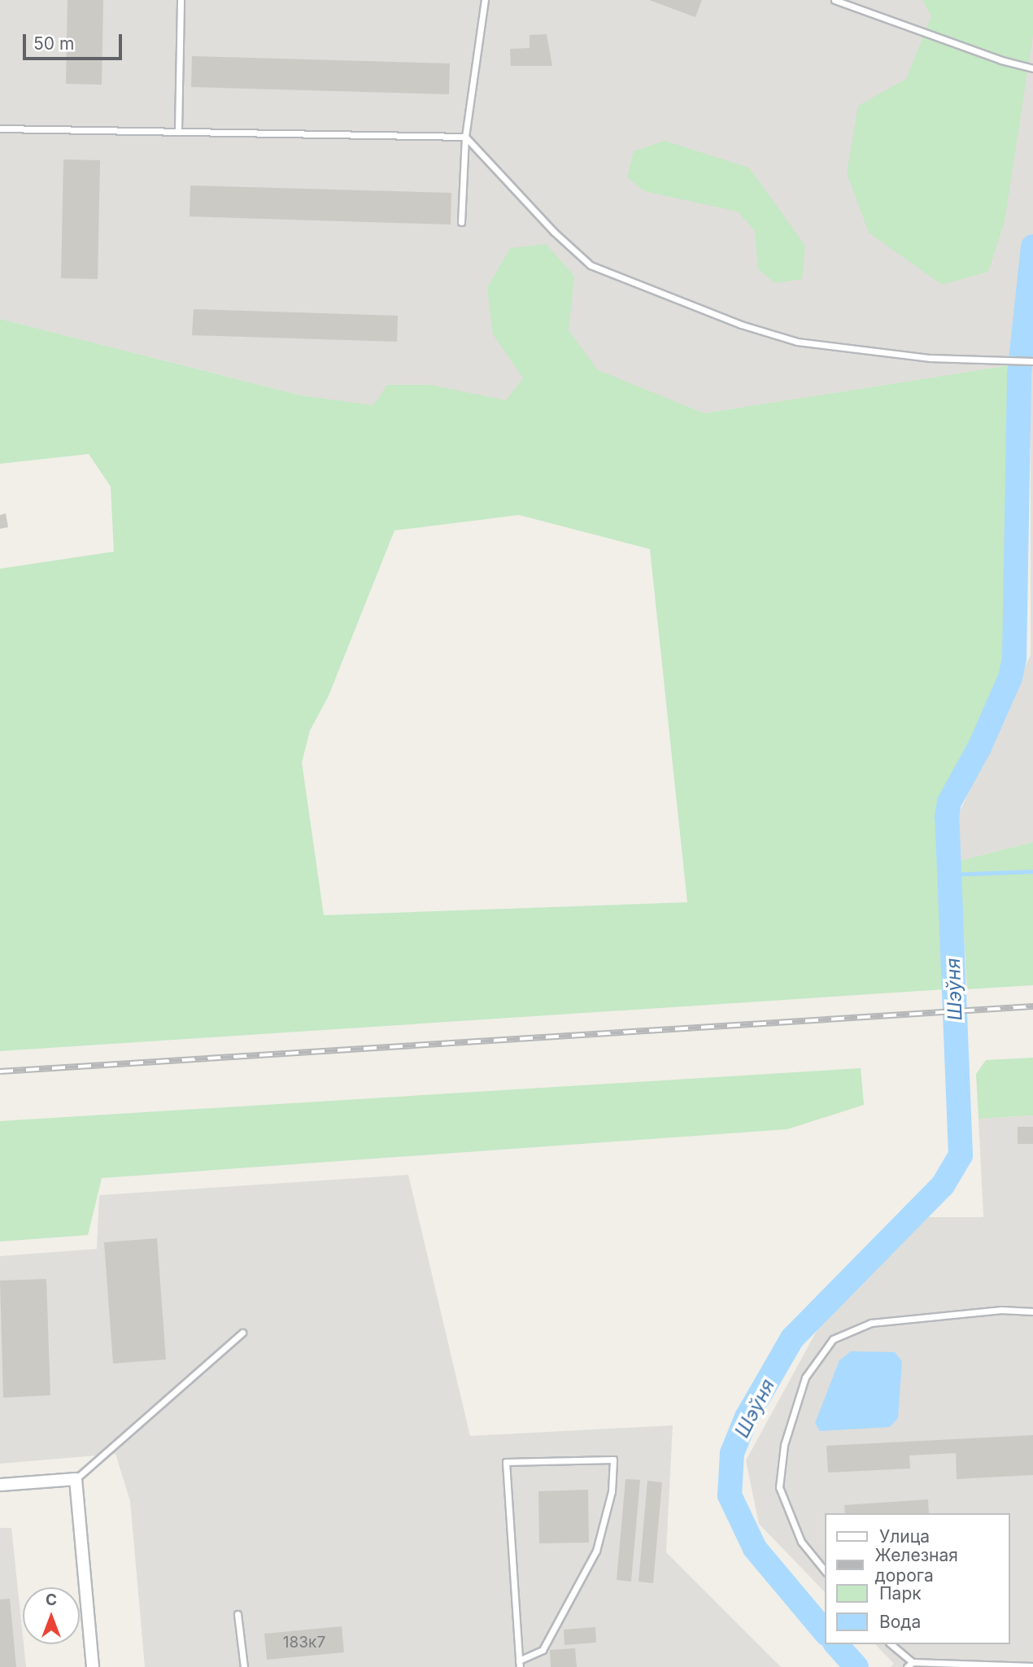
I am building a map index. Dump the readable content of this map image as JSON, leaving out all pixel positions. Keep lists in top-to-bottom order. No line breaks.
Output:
{"water":["Шэўня"],"house_numbers":["183к7"],"legend":["Улица","Железная дорога","Парк","Вода"],"scale_bar":"50 m","north":"top"}
